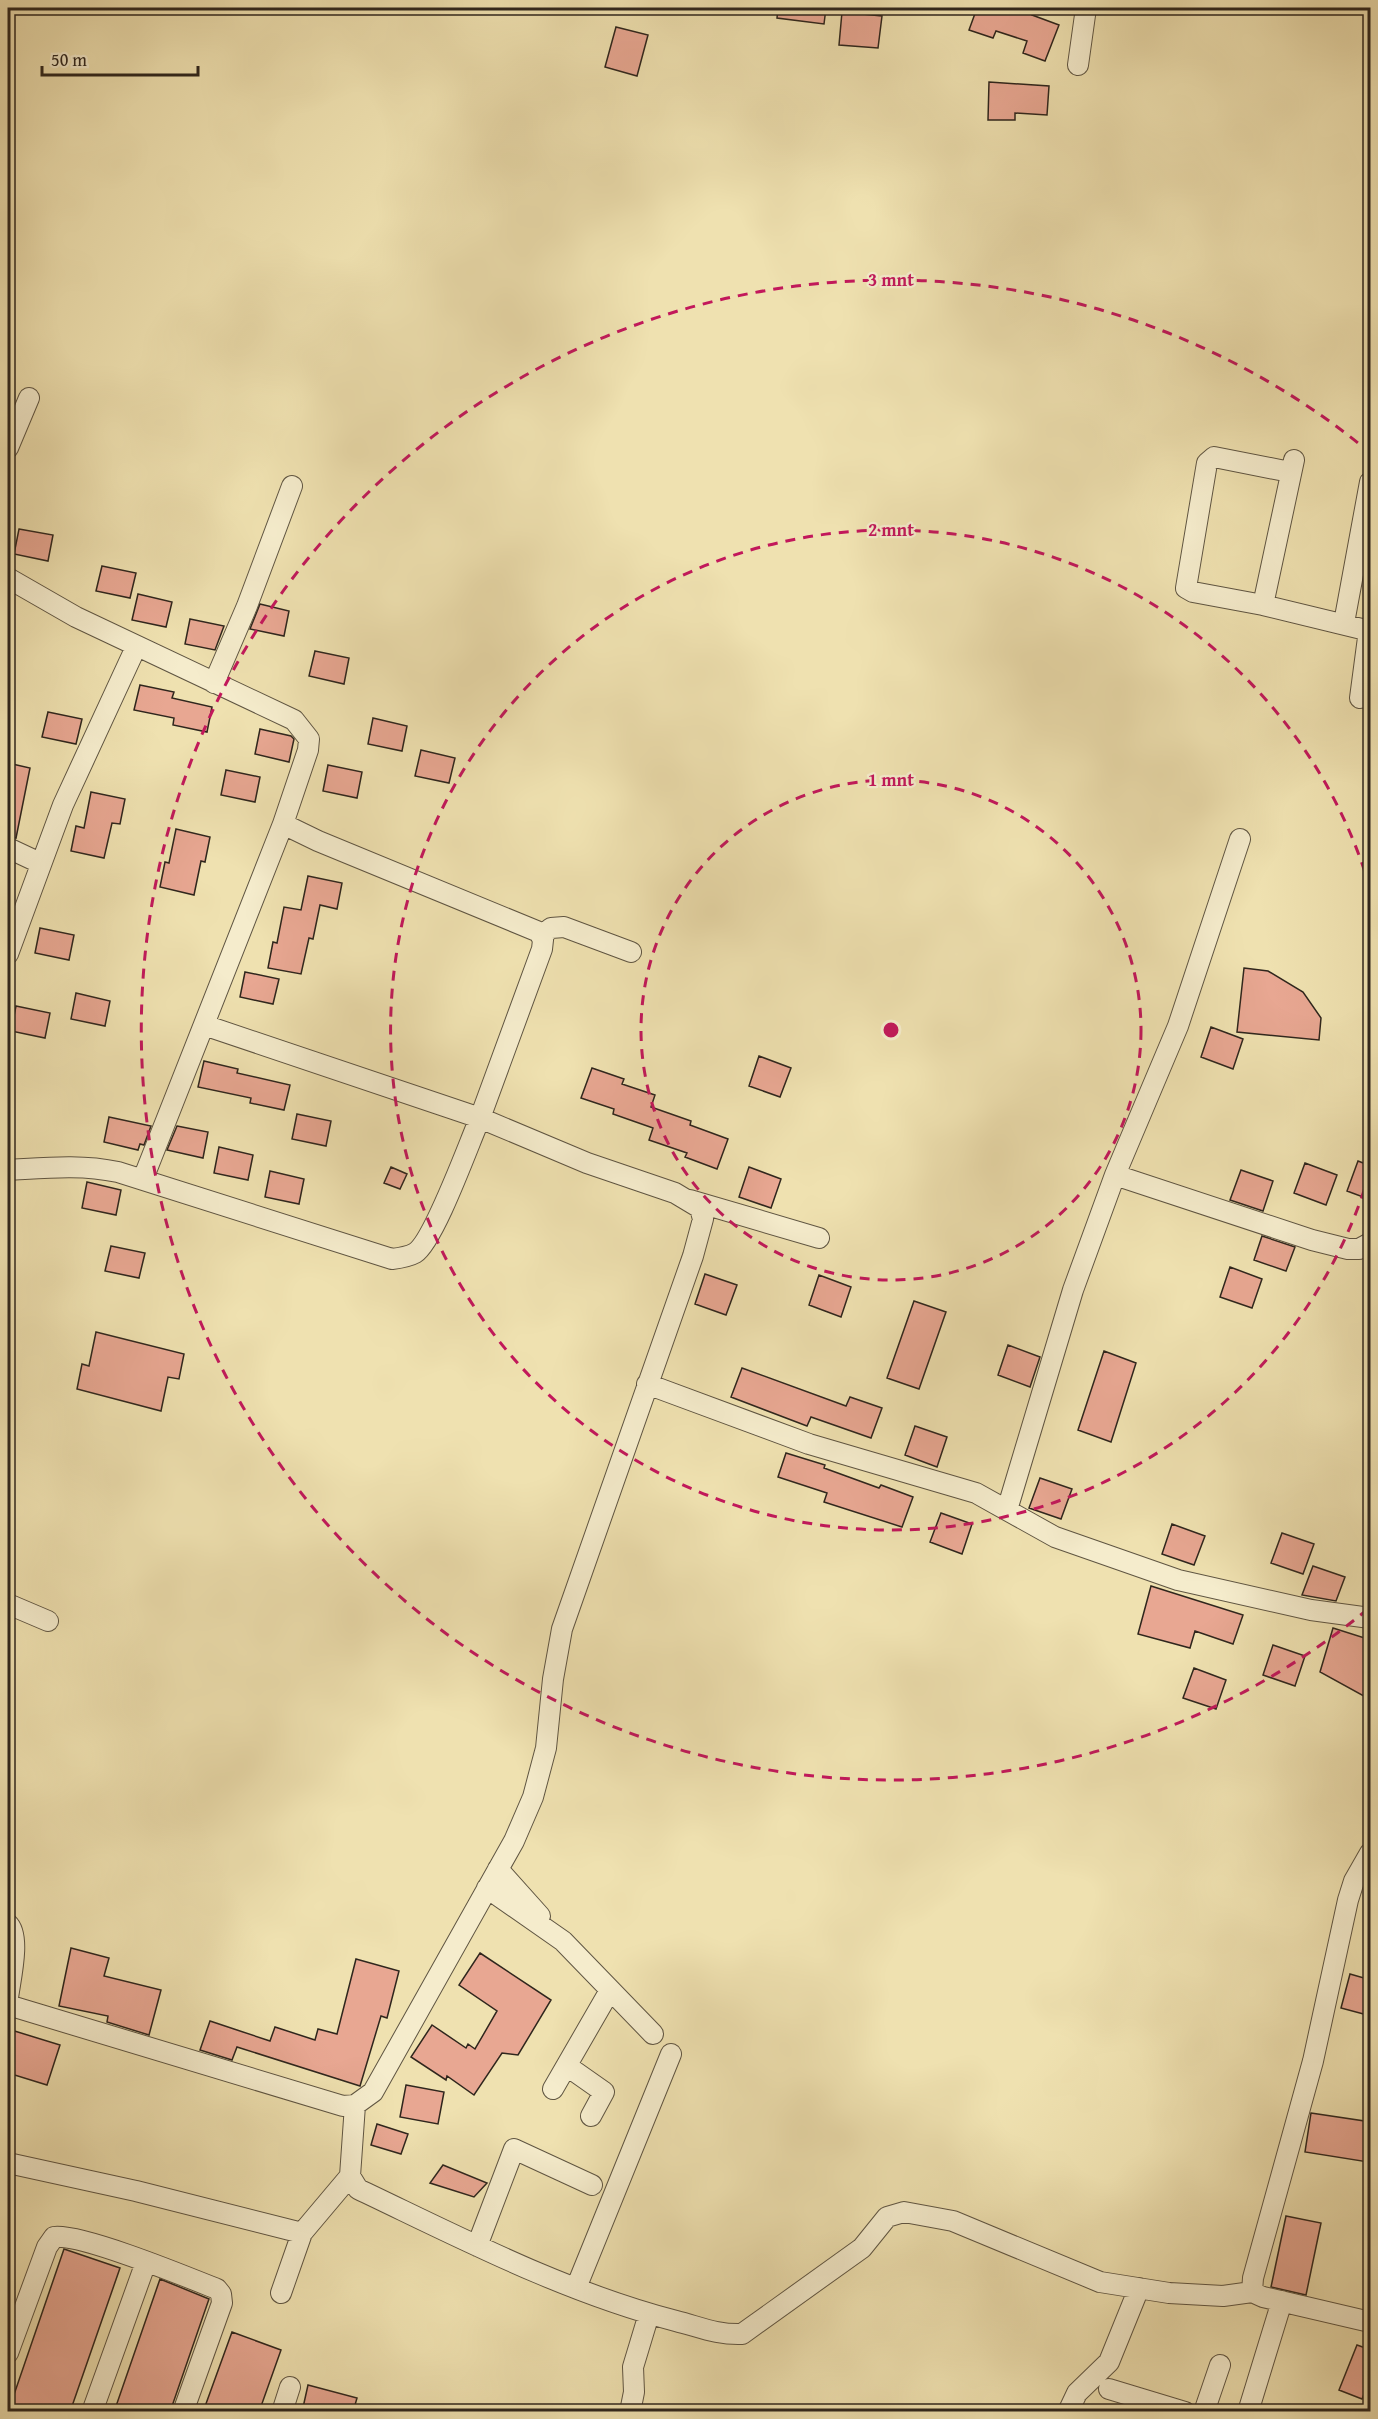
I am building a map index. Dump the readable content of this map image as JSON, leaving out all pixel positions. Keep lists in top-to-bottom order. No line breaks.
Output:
{"scale_bar":"50 m","rings":["3 mnt","2 mnt","1 mnt"]}
